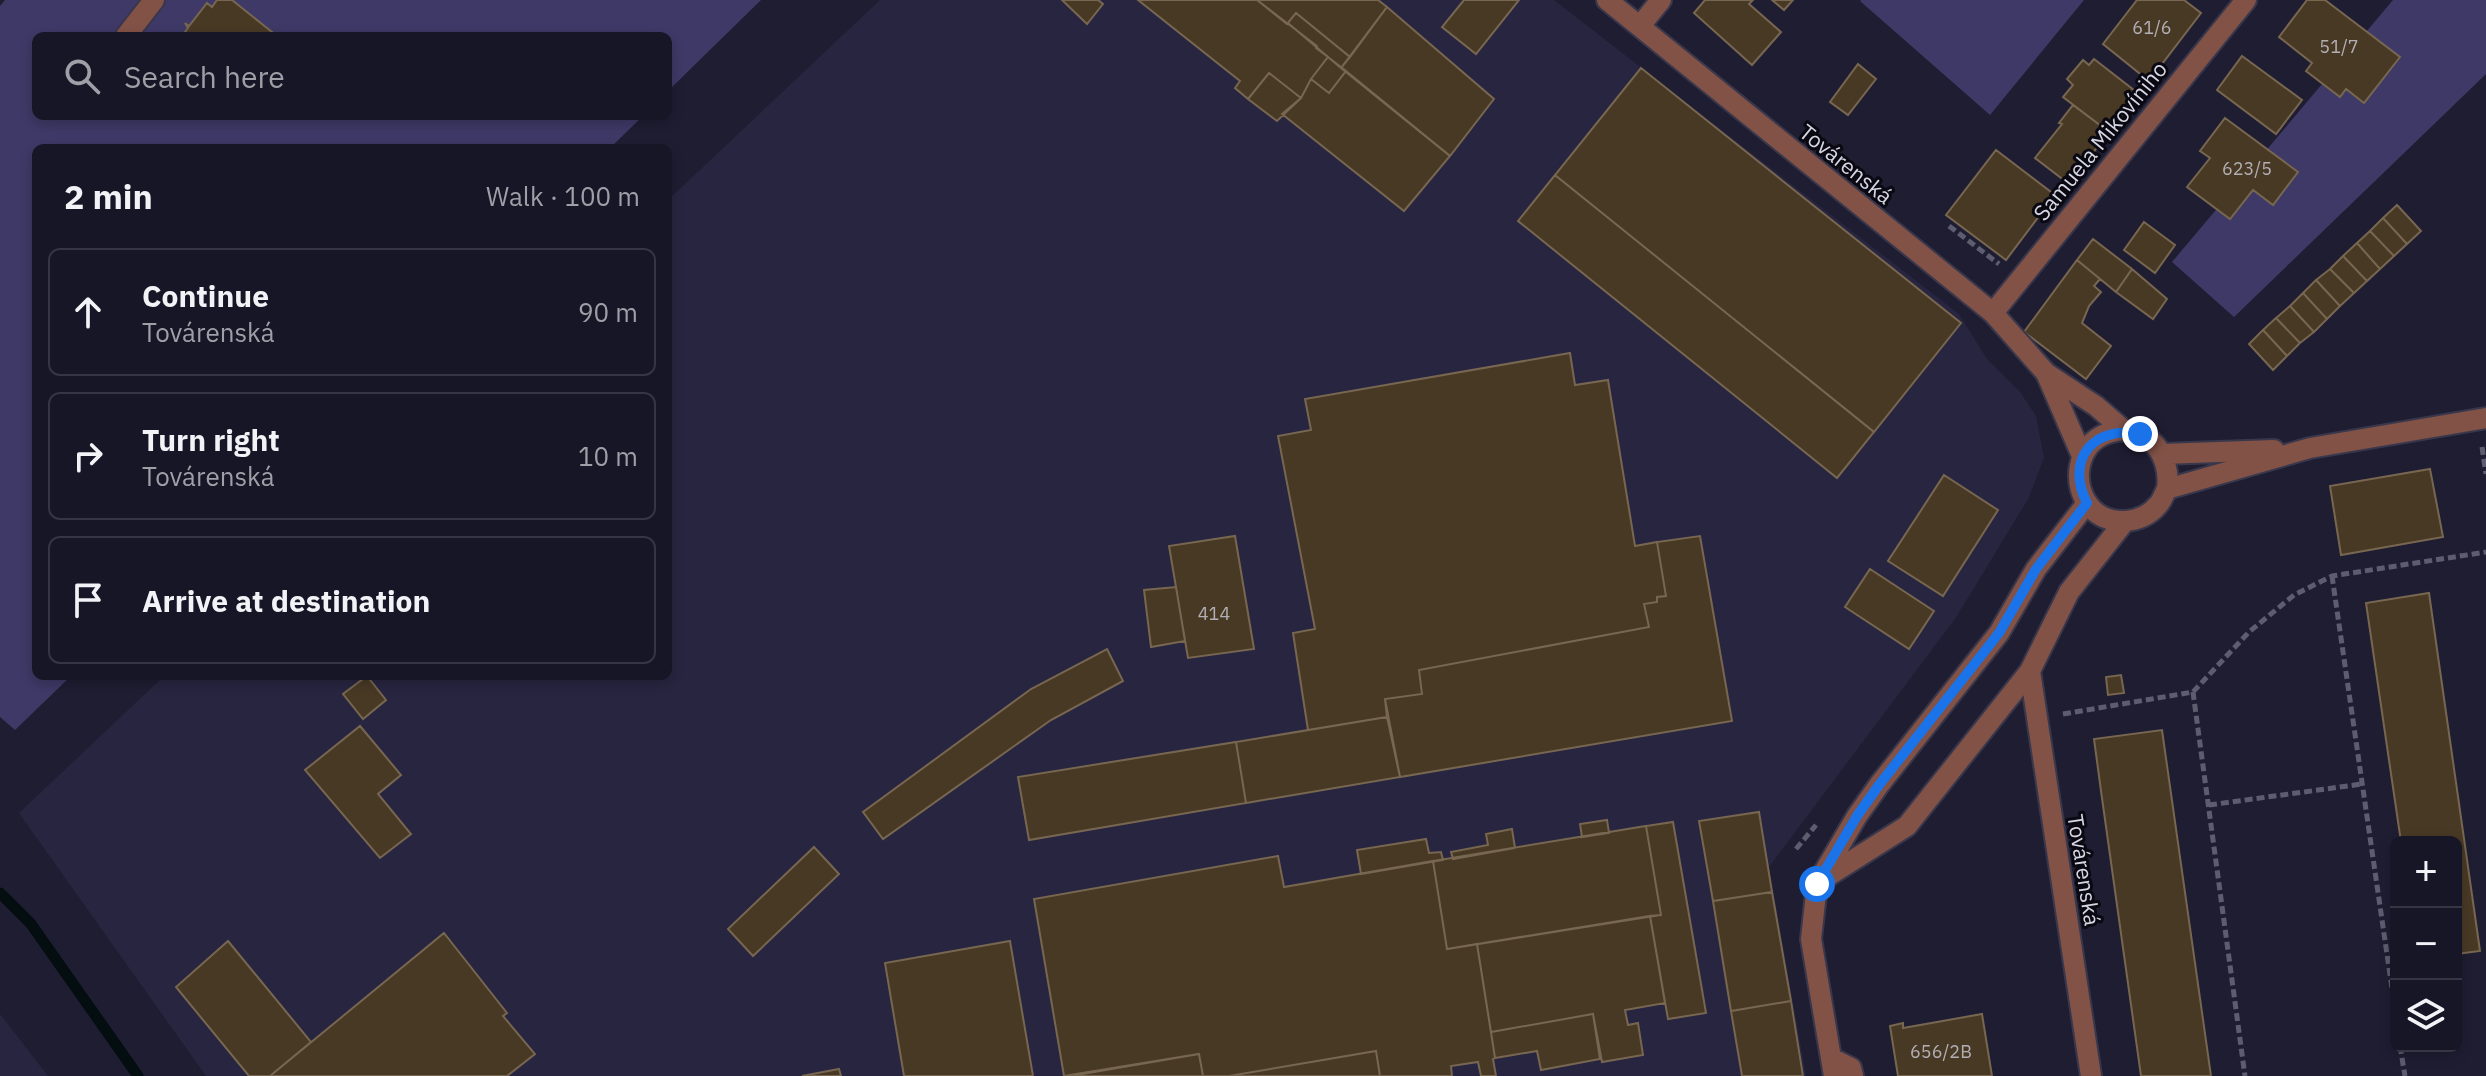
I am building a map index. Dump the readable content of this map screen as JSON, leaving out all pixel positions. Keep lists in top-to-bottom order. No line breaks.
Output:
{"streets":{"street":["Samuela Mikovíniho","Továrenská"]},"crossings":[["Samuela Mikovíniho","Továrenská"]],"house_numbers":["61/6","51/7","623/5","414","656/2B"],"page":{"search":"Search here","heading":["2 min","Walk · 100 m"],"list":[["Continue","Továrenská","90 m"],["Turn right","Továrenská","10 m"],"Arrive at destination"],"map_buttons":["+","−"]}}
